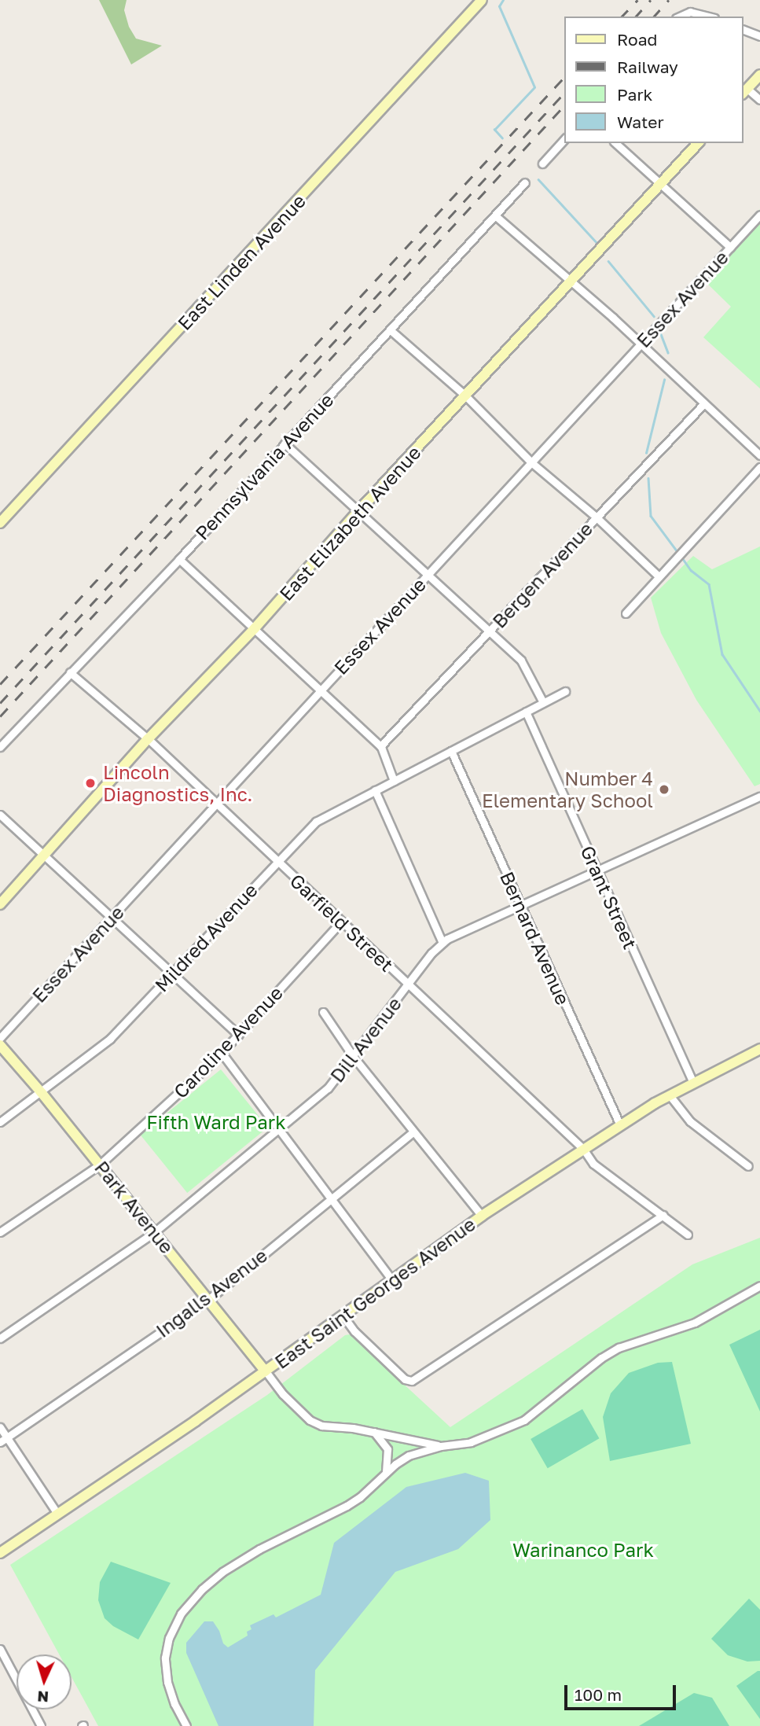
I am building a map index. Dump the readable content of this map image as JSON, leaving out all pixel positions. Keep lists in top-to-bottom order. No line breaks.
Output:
{"streets":{"street":["East Linden Avenue","Essex Avenue","Pennsylvania Avenue","East Elizabeth Avenue","Bergen Avenue","Grant Street","Garfield Street","Mildred Avenue","Bernard Avenue","Dill Avenue","Caroline Avenue","Park Avenue","Ingalls Avenue","East Saint Georges Avenue"]},"crossings":[["Essex Avenue","Garfield Street"],["Pennsylvania Avenue","Garfield Street"],["East Elizabeth Avenue","Garfield Street"],["Grant Street","Dill Avenue"],["Grant Street","East Saint Georges Avenue"],["Garfield Street","Mildred Avenue"],["Garfield Street","Dill Avenue"],["Garfield Street","Caroline Avenue"],["Garfield Street","East Saint Georges Avenue"],["Mildred Avenue","Park Avenue"],["Bernard Avenue","Dill Avenue"],["Bernard Avenue","East Saint Georges Avenue"],["Dill Avenue","Park Avenue"],["Caroline Avenue","Park Avenue"],["Park Avenue","Ingalls Avenue"],["Park Avenue","East Saint Georges Avenue"]],"parks":["Fifth Ward Park","Warinanco Park"],"places":["Lincoln Diagnostics, Inc.","Number 4 Elementary School"],"legend":["Road","Railway","Park","Water"],"scale_bar":"100 m","north":"bottom"}
